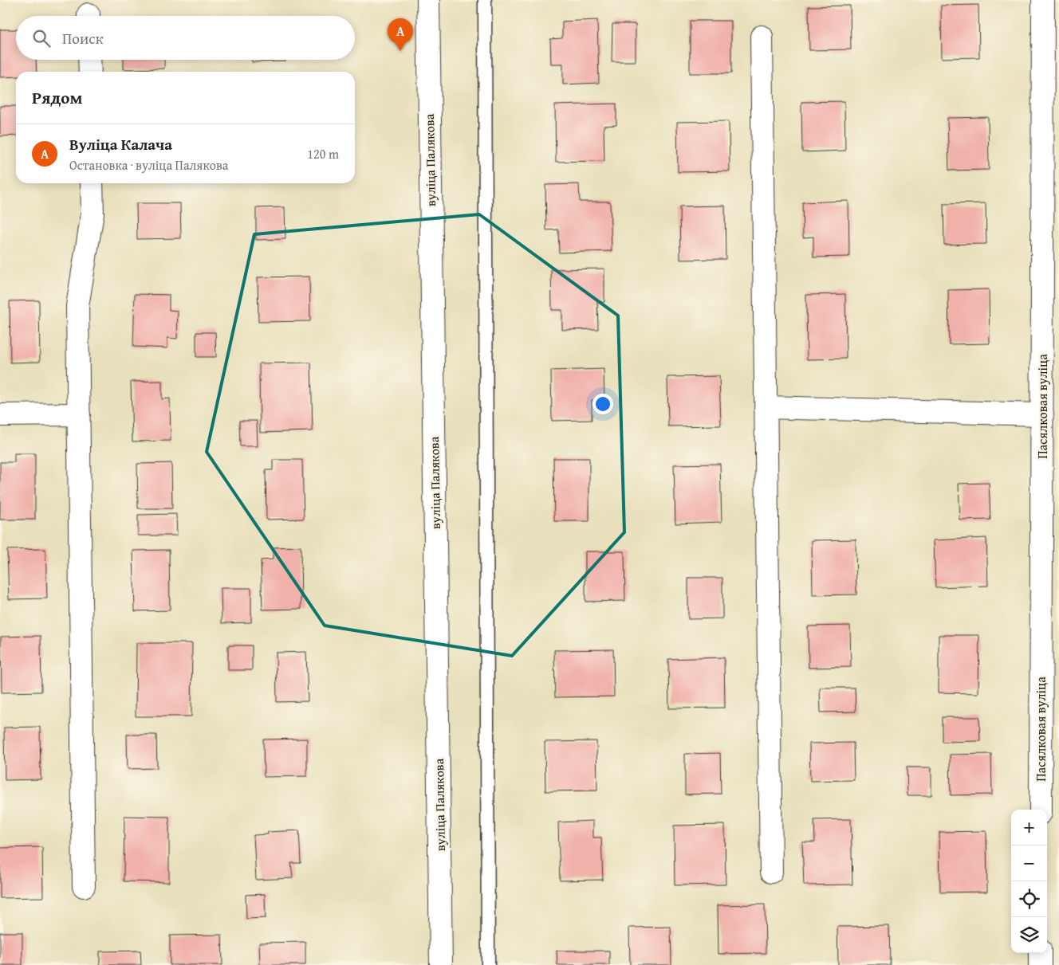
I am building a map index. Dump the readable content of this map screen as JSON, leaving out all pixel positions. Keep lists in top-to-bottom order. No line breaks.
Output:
{"streets":{"street":["вуліца Палякова","Пасялковая вуліца"]},"page":{"search":"Поиск","pins":"A","heading":"Рядом","list":[{"mark":"A","name":"Вуліца Калача","note":"Остановка · вуліца Палякова","value":"120 m"}],"map_buttons":["+","−"]}}
